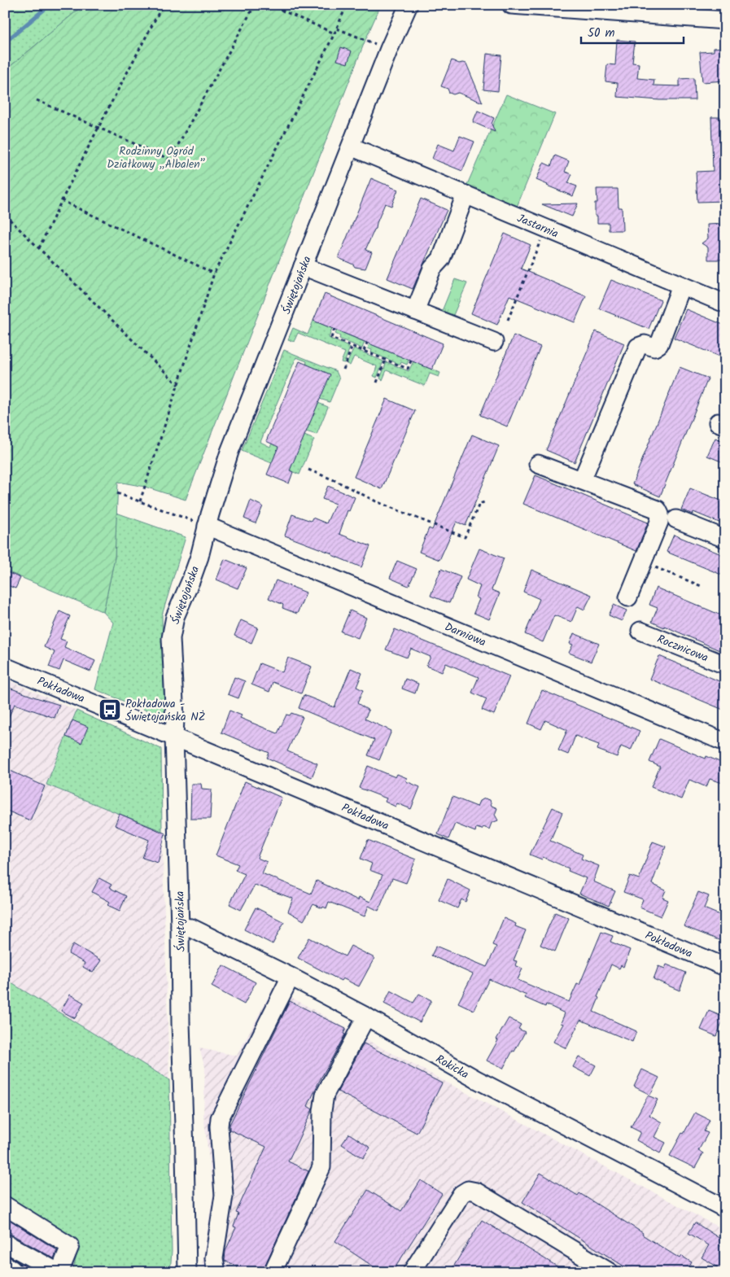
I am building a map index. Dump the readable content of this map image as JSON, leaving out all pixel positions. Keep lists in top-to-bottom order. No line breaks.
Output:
{"streets":{"street":["Jastarnia","Świętojańska","Darniowa","Rocznicowa","Pokładowa","Rokicka"]},"crossings":[["Jastarnia","Świętojańska"],["Świętojańska","Darniowa"],["Świętojańska","Pokładowa"],["Świętojańska","Rokicka"]],"parks":["Rodzinny Ogród Działkowy „Albalen”"],"places":{"bus stop":["Pokładowa - Świętojańska NŻ"]},"scale_bar":"50 m"}
